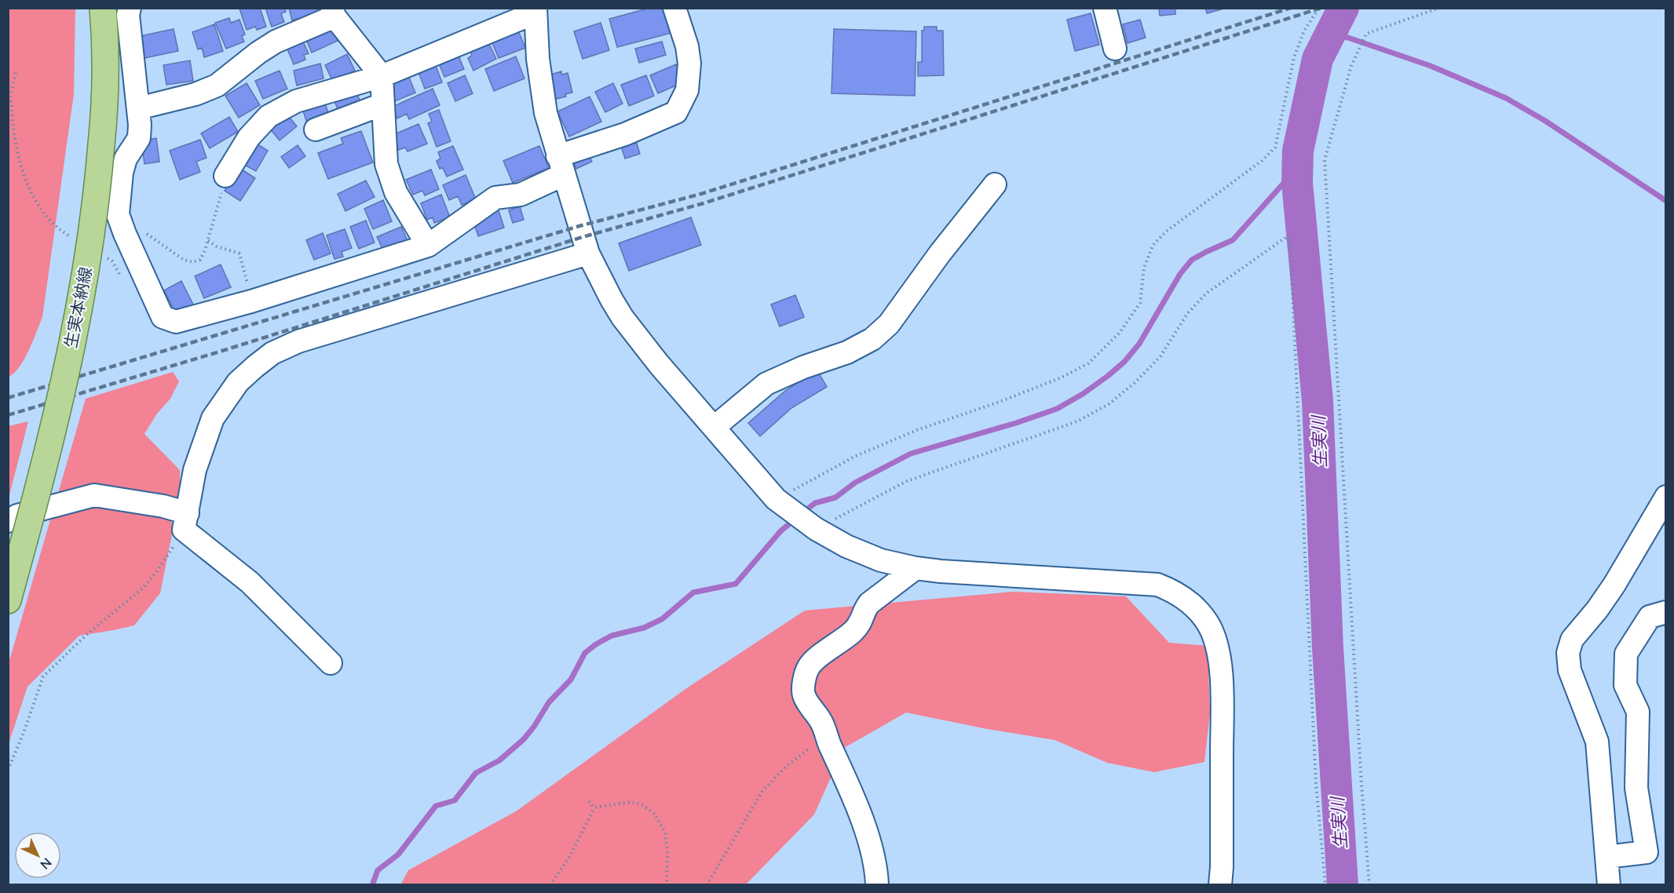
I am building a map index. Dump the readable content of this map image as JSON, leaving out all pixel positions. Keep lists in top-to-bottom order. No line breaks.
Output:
{"streets":{"main road":["生実本納線"]},"water":["生実川"],"north":"bottom right"}
